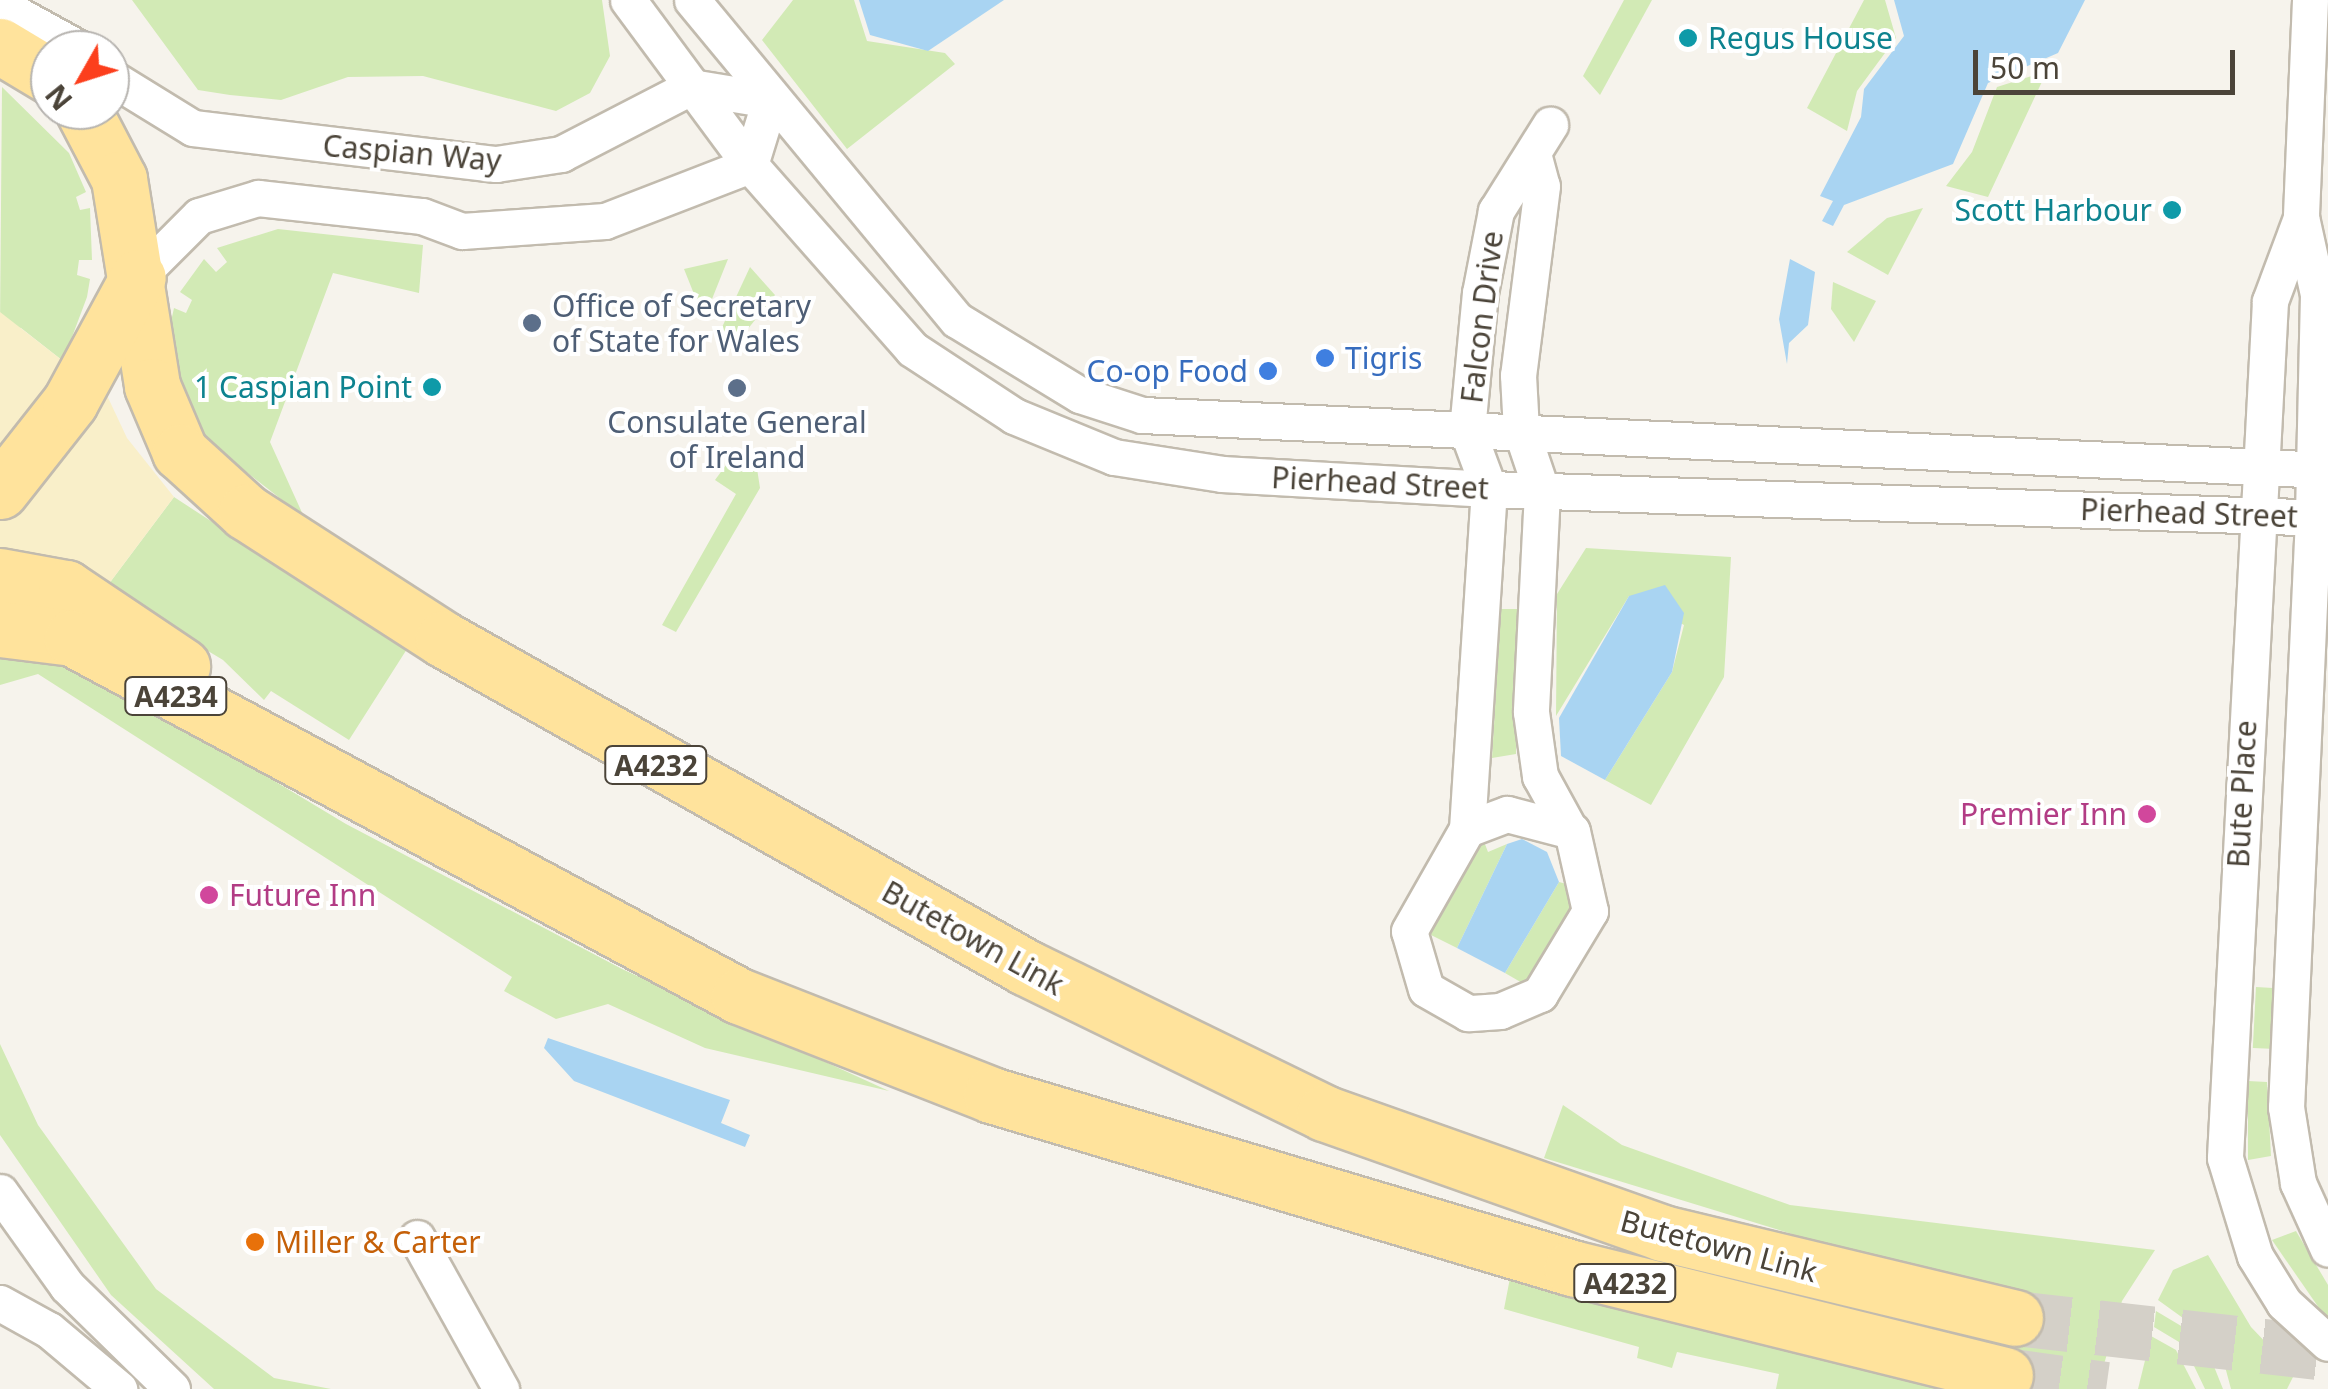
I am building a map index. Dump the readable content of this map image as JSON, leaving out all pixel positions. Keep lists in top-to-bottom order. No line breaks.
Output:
{"streets":{"main road":["A4234","A4232","Butetown Link"],"street":["Caspian Way","Falcon Drive","Pierhead Street","Bute Place"]},"crossings":[["Caspian Way","Pierhead Street"],["Caspian Way","Butetown Link"],["Falcon Drive","Pierhead Street"],["Pierhead Street","Bute Place"],["A4234","A4232"],["A4234","Butetown Link"],["A4232","Butetown Link"]],"places":["Regus House","Scott Harbour","Office of Secretary of State for Wales","Tigris","Co-op Food","1 Caspian Point","Consulate General of Ireland","Premier Inn","Future Inn","Miller & Carter"],"scale_bar":"50 m","north":"bottom left"}
